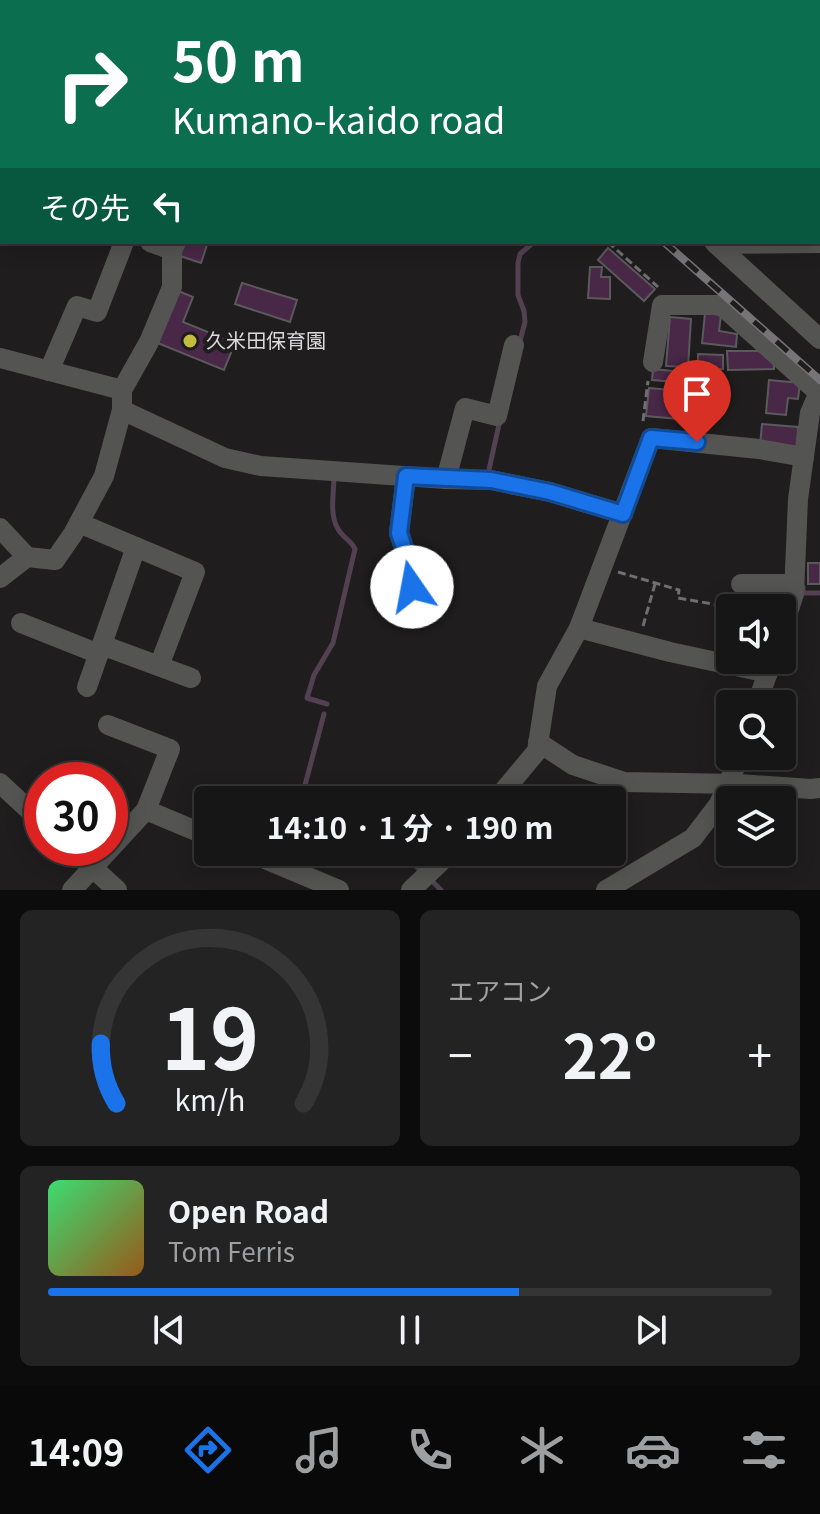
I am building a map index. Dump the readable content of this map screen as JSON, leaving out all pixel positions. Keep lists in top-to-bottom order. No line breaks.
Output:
{"places":["久米田保育園"],"page":{"turn":["50 m","Kumano-kaido road"],"then":"その先","limit":"30","trip":"14:10 · 1 分 · 190 m","tile":"エアコン","heat":["−","22°","+"],"song":["Open Road","Tom Ferris"],"tabs":"14:09","gauge":["19","km/h"]}}
